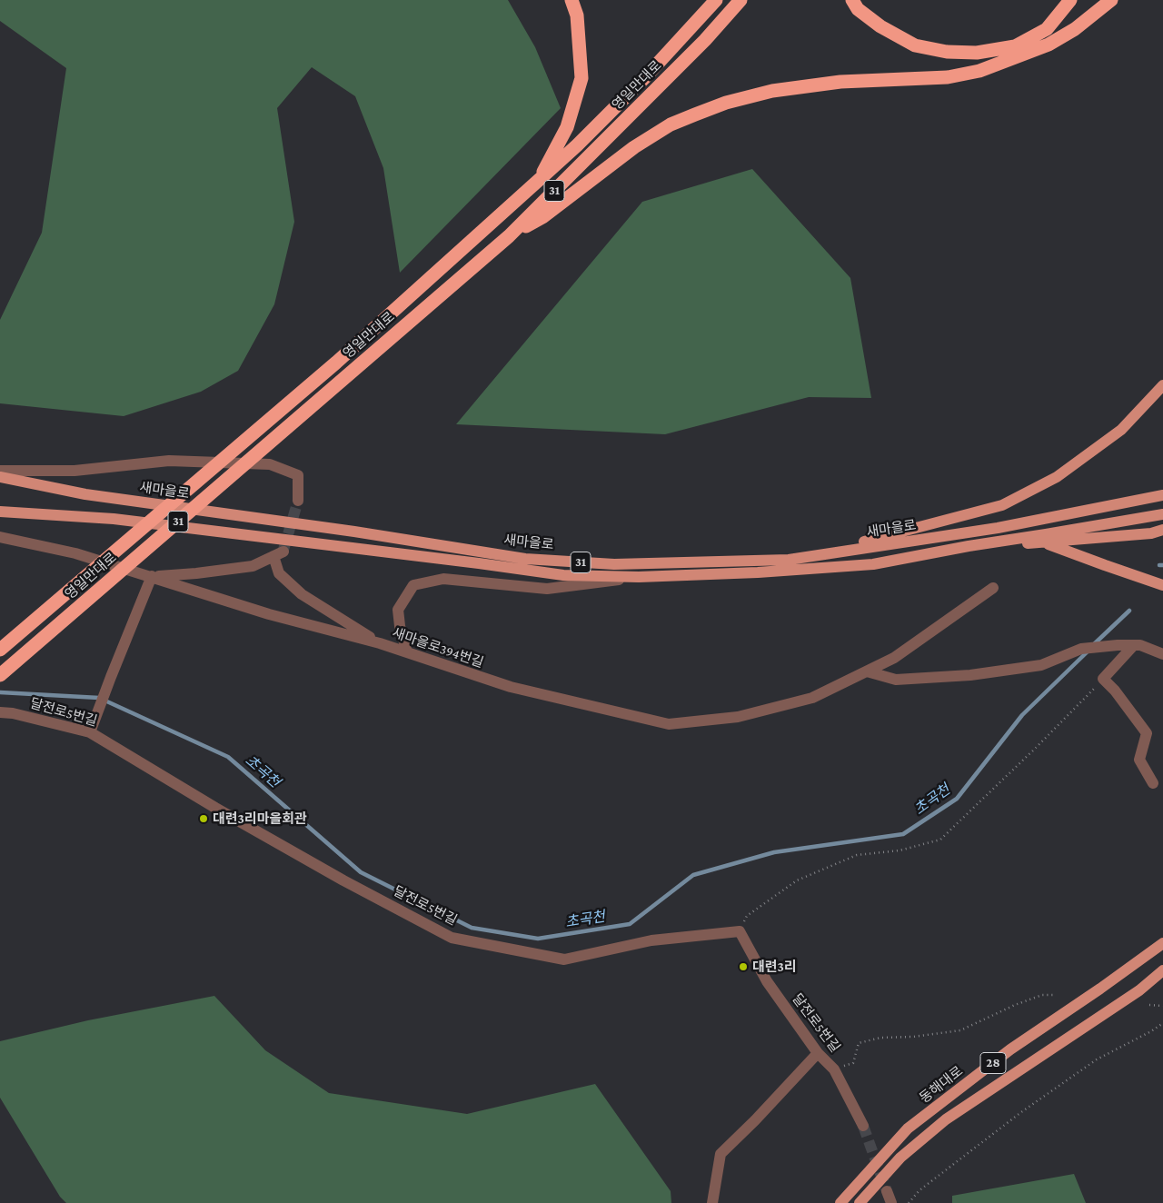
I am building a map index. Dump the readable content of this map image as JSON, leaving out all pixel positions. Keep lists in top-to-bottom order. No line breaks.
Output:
{"streets":{"highway":["영일만대로","31"],"main road":["새마을로","28","동해대로"],"street":["새마을로394번길","달전로5번길"]},"water":["초곡천"],"places":["대련3리마을회관","대련3리"]}
